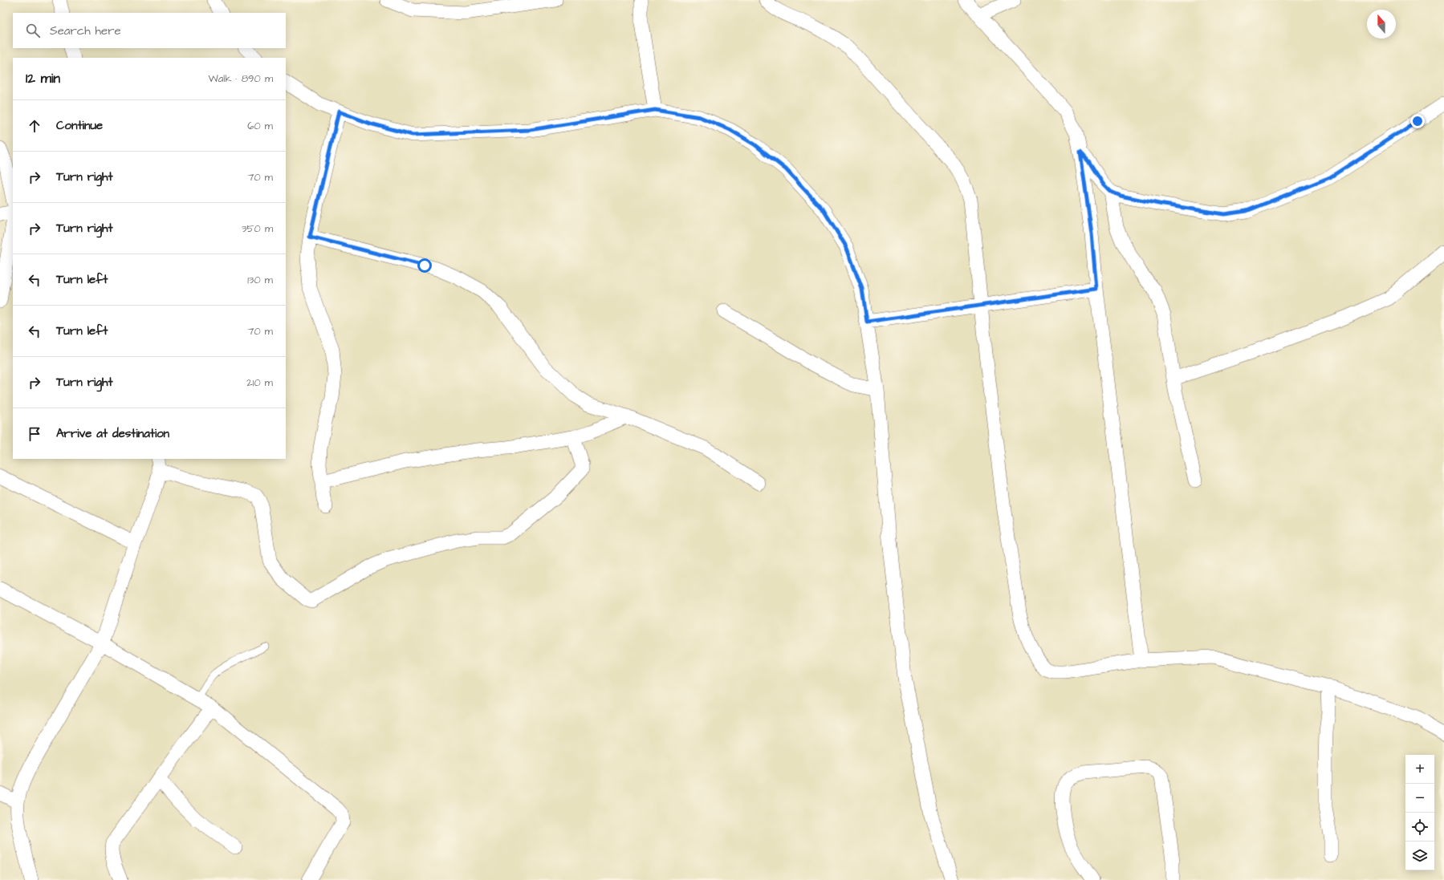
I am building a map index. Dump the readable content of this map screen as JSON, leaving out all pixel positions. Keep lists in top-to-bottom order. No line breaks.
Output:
{"north":"top","page":{"search":"Search here","heading":["12 min","Walk · 890 m"],"list":[["Continue","60 m"],["Turn right","70 m"],["Turn right","350 m"],["Turn left","130 m"],["Turn left","70 m"],["Turn right","210 m"],"Arrive at destination"],"map_buttons":["+","−"]}}
